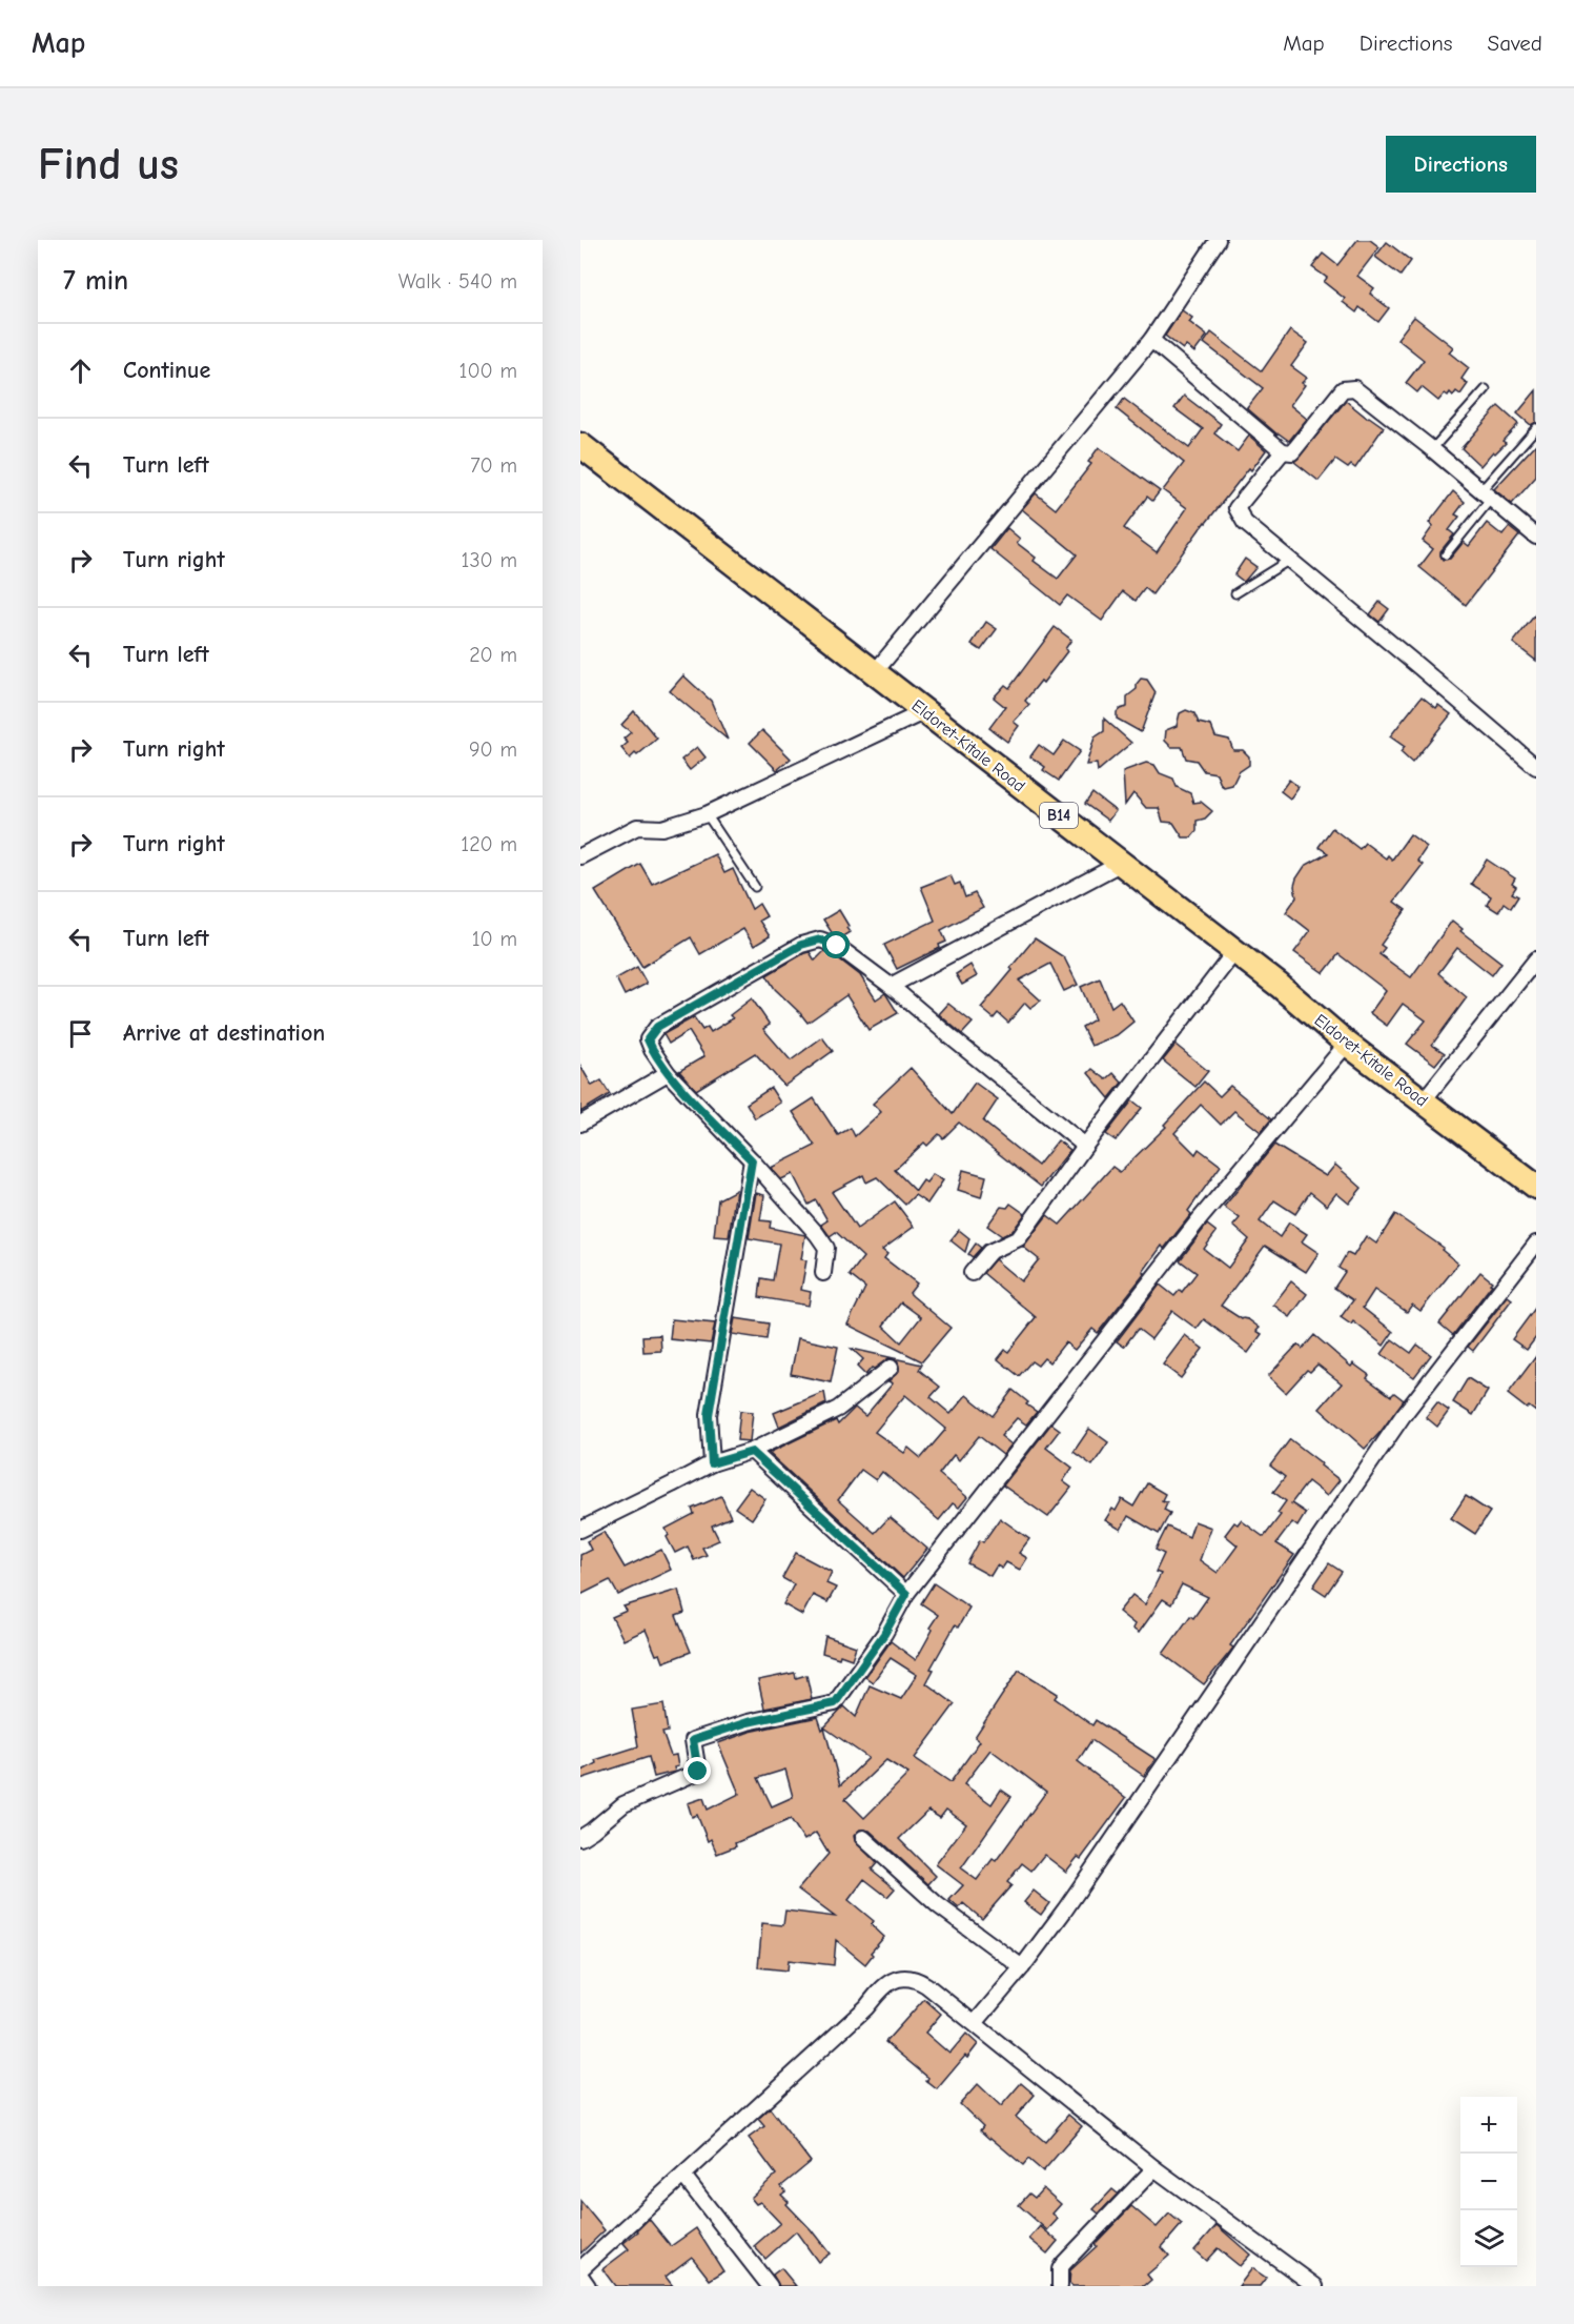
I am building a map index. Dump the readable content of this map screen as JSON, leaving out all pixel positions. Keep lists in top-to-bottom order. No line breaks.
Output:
{"streets":{"highway":["Eldoret-Kitale Road","B14"]},"page":{"header":"Map","nav":["Map","Directions","Saved"],"buttons":"Directions","title":"Find us","heading":["7 min","Walk · 540 m"],"list":[["Continue","100 m"],["Turn left","70 m"],["Turn right","130 m"],["Turn left","20 m"],["Turn right","90 m"],["Turn right","120 m"],["Turn left","10 m"],"Arrive at destination"],"map_buttons":["+","−"]}}
